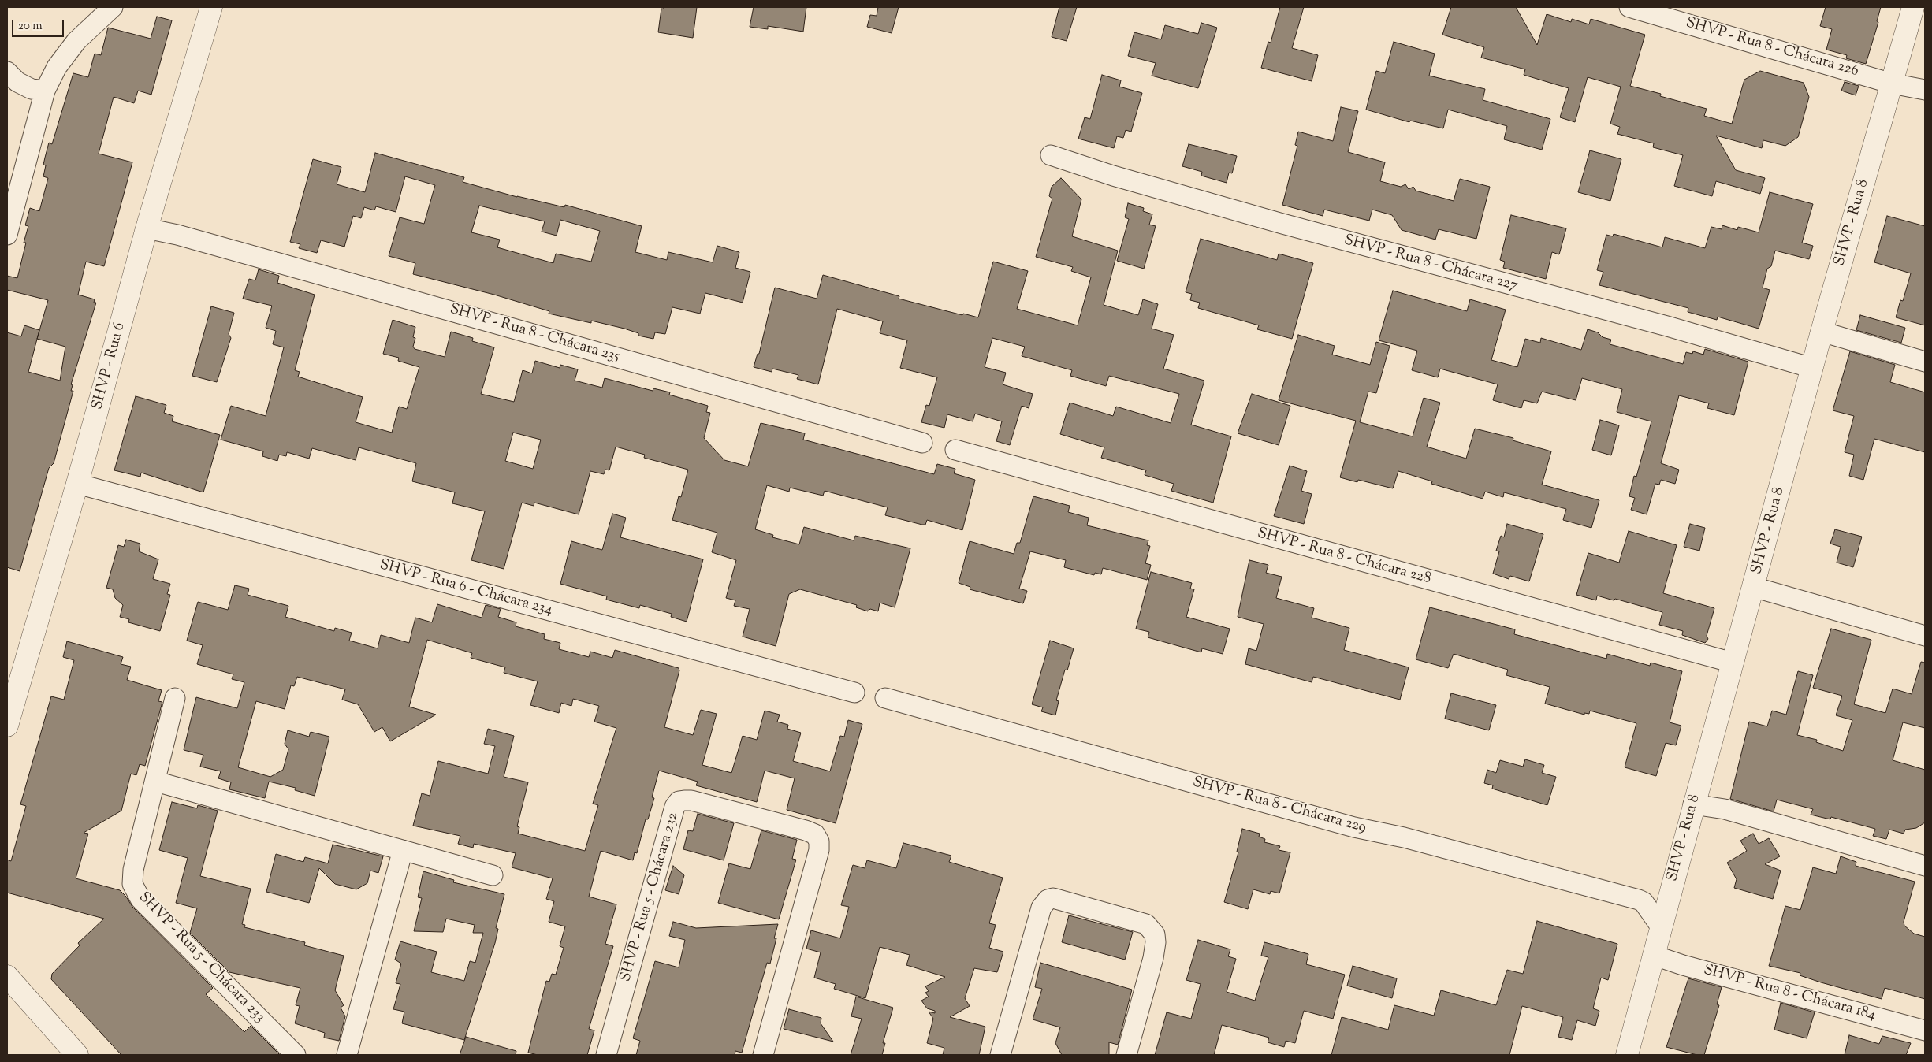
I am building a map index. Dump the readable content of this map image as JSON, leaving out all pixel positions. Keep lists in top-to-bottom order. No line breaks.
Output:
{"streets":{"street":["SHVP - Rua 8 - Chácara 226","SHVP - Rua 8","SHVP - Rua 8 - Chácara 227","SHVP - Rua 8 - Chácara 235","SHVP - Rua 6","SHVP - Rua 8 - Chácara 228","SHVP - Rua 6 - Chácara 234","SHVP - Rua 8 - Chácara 229","SHVP - Rua 5 - Chácara 232","SHVP - Rua 5 - Chácara 233","SHVP - Rua 8 - Chácara 184"]},"crossings":[["SHVP - Rua 8 - Chácara 226","SHVP - Rua 8"],["SHVP - Rua 8","SHVP - Rua 8 - Chácara 227"],["SHVP - Rua 8","SHVP - Rua 8 - Chácara 228"],["SHVP - Rua 8","SHVP - Rua 8 - Chácara 229"],["SHVP - Rua 8","SHVP - Rua 8 - Chácara 184"],["SHVP - Rua 8 - Chácara 235","SHVP - Rua 6"],["SHVP - Rua 6","SHVP - Rua 6 - Chácara 234"]],"scale_bar":"20 m"}
